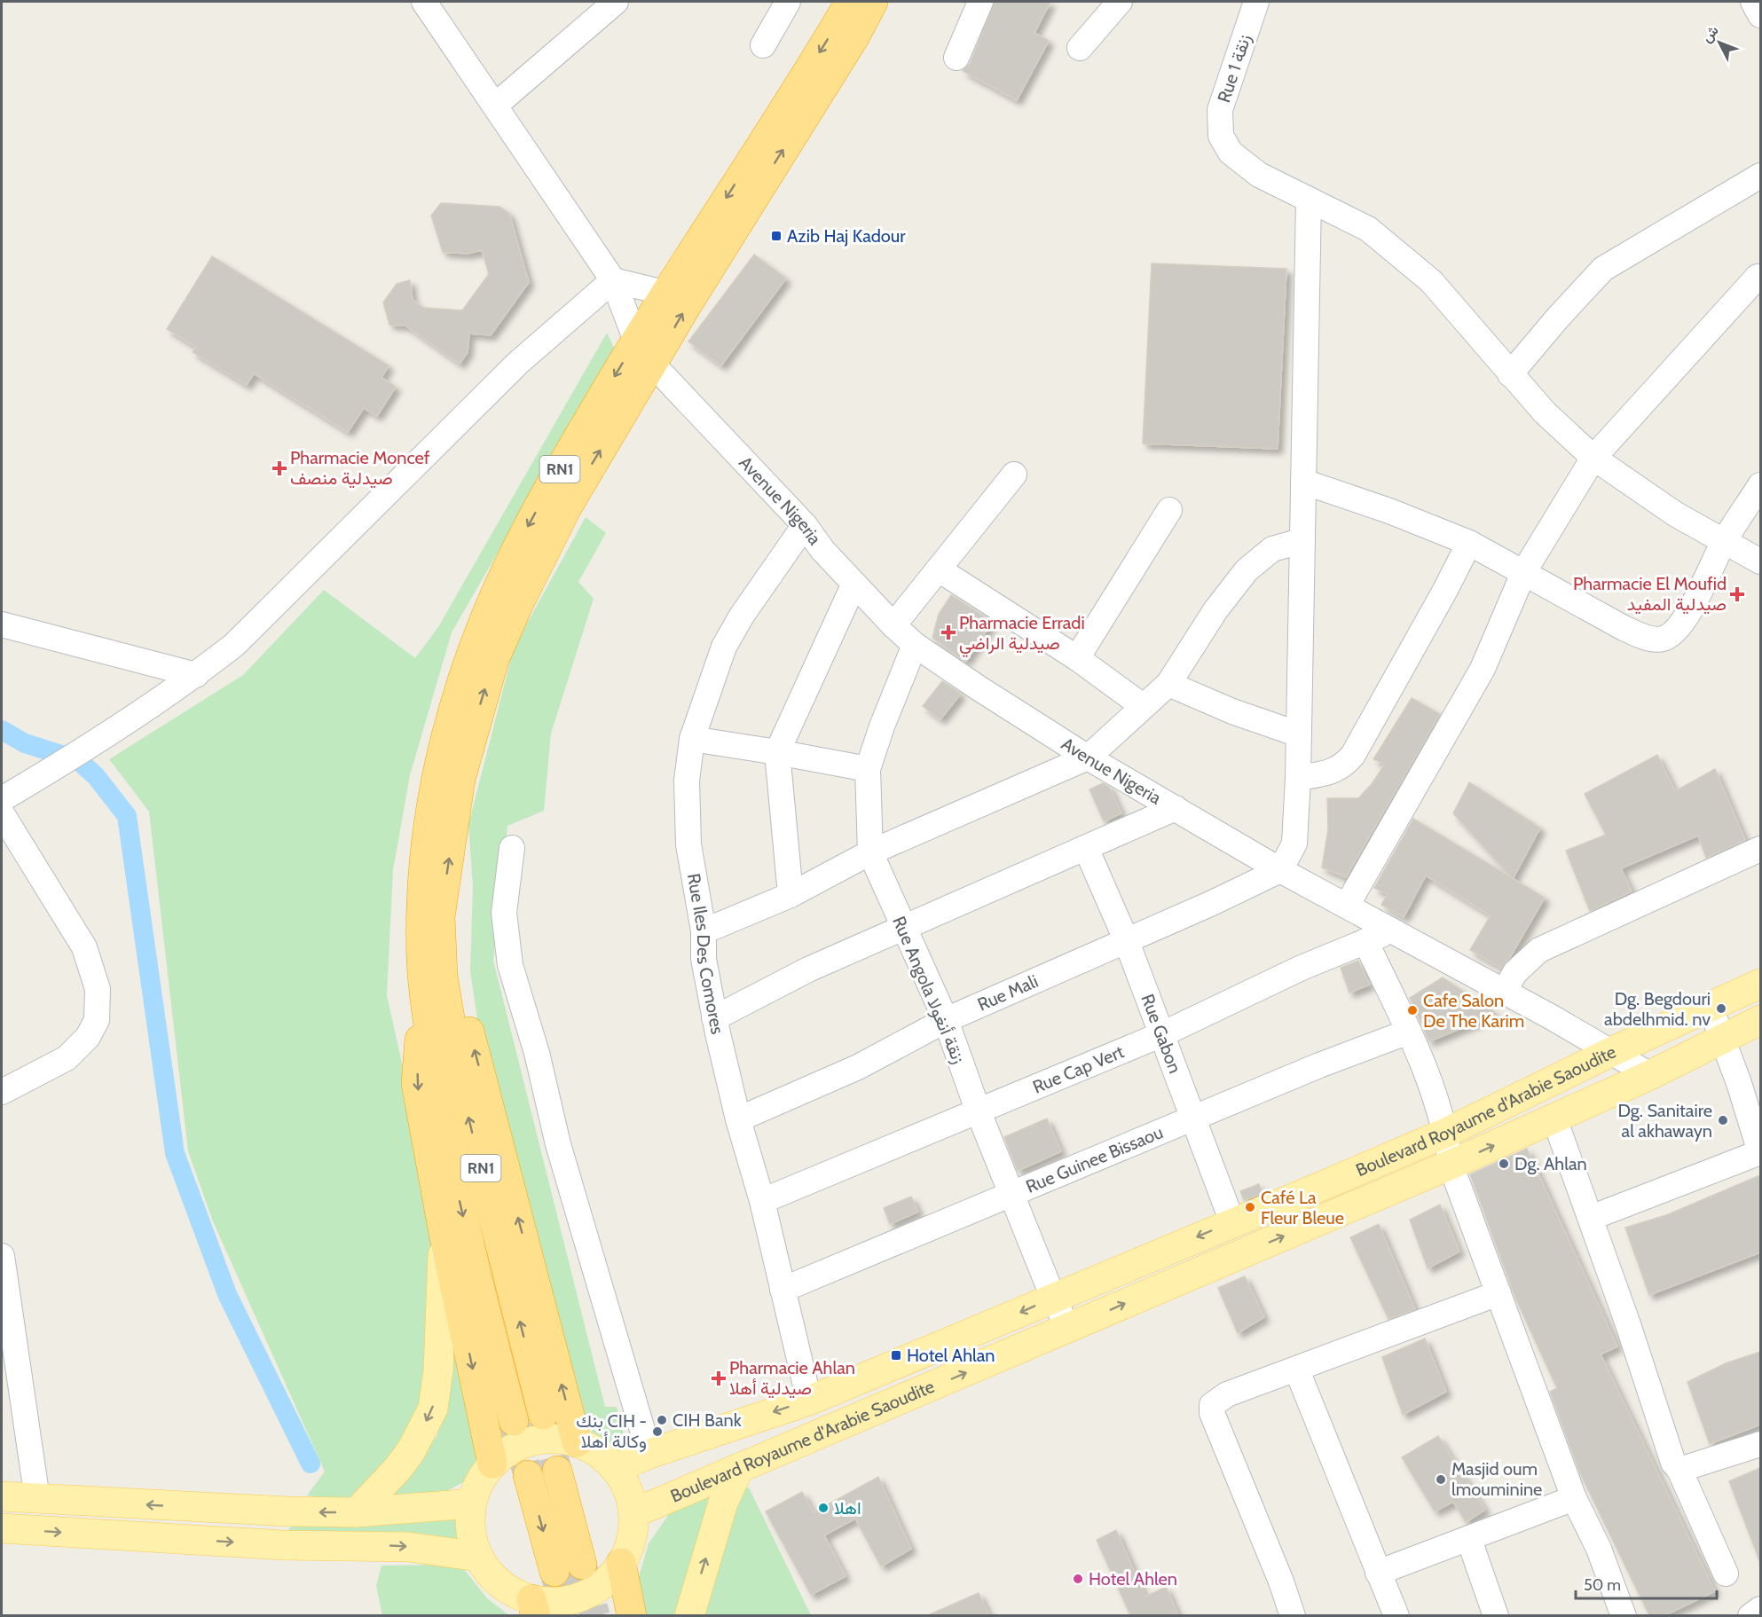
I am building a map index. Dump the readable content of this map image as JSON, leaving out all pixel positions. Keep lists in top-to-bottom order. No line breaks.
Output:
{"streets":{"highway":["RN1"],"main road":["Boulevard Royaume d'Arabie Saoudite"],"street":["Rue 1 زنقة","Avenue Nigeria","Rue Iles Des Comores","Rue Angola زنقة أنغولا","Rue Mali","Rue Gabon","Rue Cap Vert","Rue Guinee Bissaou"]},"crossings":[["RN1","Avenue Nigeria"],["Avenue Nigeria","Rue Iles Des Comores"],["Avenue Nigeria","Rue Angola زنقة أنغولا"],["Avenue Nigeria","Rue Mali"],["Avenue Nigeria","Rue Cap Vert"],["Avenue Nigeria","Boulevard Royaume d'Arabie Saoudite"],["Rue Iles Des Comores","Rue Mali"],["Rue Iles Des Comores","Rue Cap Vert"],["Rue Iles Des Comores","Boulevard Royaume d'Arabie Saoudite"],["Rue Iles Des Comores","Rue Guinee Bissaou"],["Rue Angola زنقة أنغولا","Rue Mali"],["Rue Angola زنقة أنغولا","Rue Cap Vert"],["Rue Angola زنقة أنغولا","Boulevard Royaume d'Arabie Saoudite"],["Rue Angola زنقة أنغولا","Rue Guinee Bissaou"],["Rue Mali","Rue Gabon"],["Rue Gabon","Rue Cap Vert"],["Rue Gabon","Boulevard Royaume d'Arabie Saoudite"],["Rue Gabon","Rue Guinee Bissaou"]],"places":{"transit":["Azib Haj Kadour","Hotel Ahlan"],"health":["Pharmacie Moncef صيدلية منصف","Pharmacie El Moufid صيدلية المفيد","Pharmacie Erradi صيدلية الراضي","Pharmacie Ahlan صيدلية أهلا"],"other":["Dg. Begdouri abdelhmid. nv","Cafe Salon De The Karim","Dg. Sanitaire al akhawayn","Dg. Ahlan","Café La Fleur Bleue","CIH Bank","بنك CIH - وكالة أهلا","Masjid oum lmouminine","اهلا","Hotel Ahlen"]},"scale_bar":"50 m","north":"top left"}
